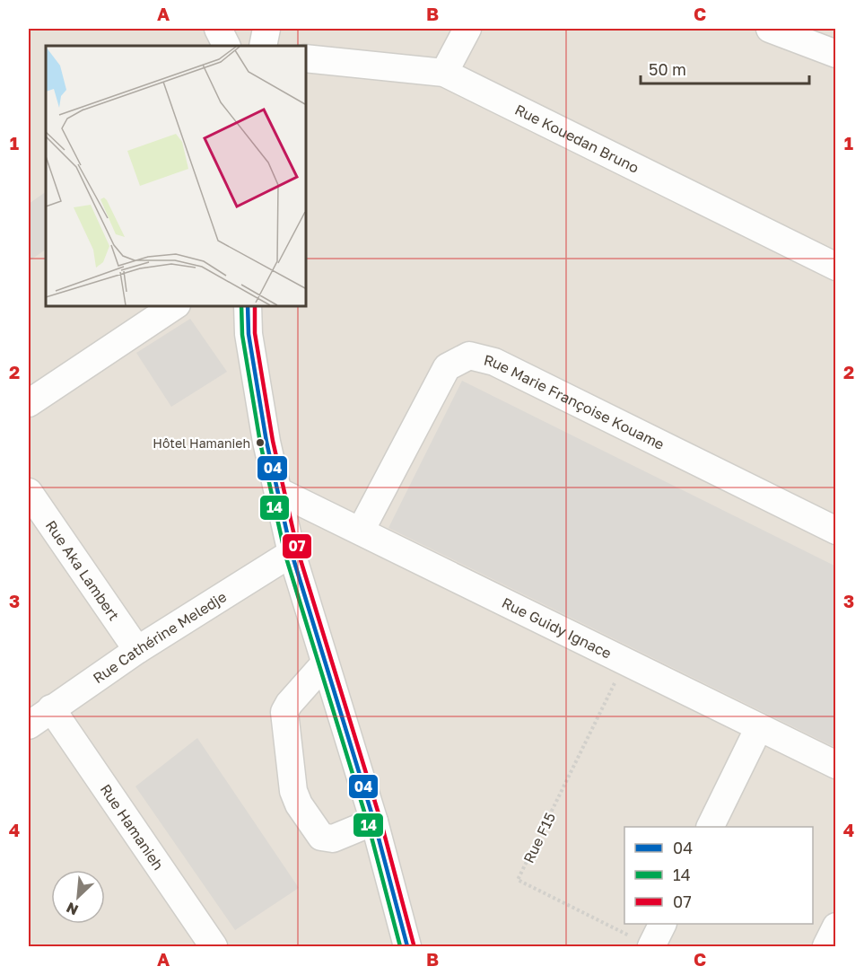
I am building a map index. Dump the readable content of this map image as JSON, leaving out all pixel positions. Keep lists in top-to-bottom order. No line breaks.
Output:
{"streets":{"street":["Rue Kouedan Bruno","Rue Marie Françoise Kouame","Rue Aka Lambert","Rue Guidy Ignace","Rue Cathérine Meledje","Rue Hamanieh"],"path":["Rue F15"]},"crossings":[["Rue Marie Françoise Kouame","Rue Guidy Ignace"],["Rue Aka Lambert","Rue Cathérine Meledje"],["Rue Guidy Ignace","Rue F15"],["Rue Cathérine Meledje","Rue Hamanieh"]],"places":["Hôtel Hamanieh"],"lines":["transit line 04","transit line 14","transit line 07"],"legend":["04","14","07"],"scale_bar":"50 m","north":"bottom left","grid":{"columns":["A","B","C"],"rows":["1","2","3","4"]}}
